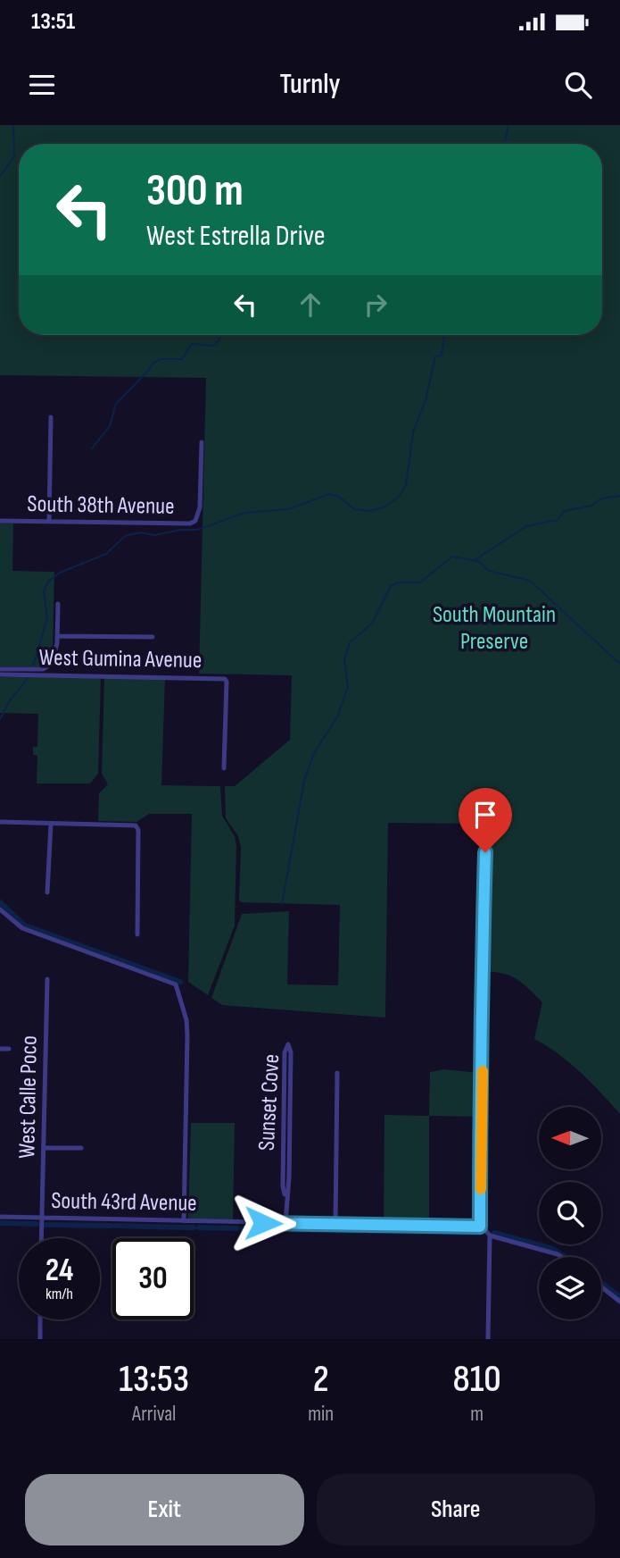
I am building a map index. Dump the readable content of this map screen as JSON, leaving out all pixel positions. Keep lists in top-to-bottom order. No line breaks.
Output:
{"streets":{"street":["South 38th Avenue","West Gumina Avenue","West Calle Poco","Sunset Cove","South 43rd Avenue"]},"crossings":[["West Calle Poco","South 43rd Avenue"]],"parks":["South Mountain Preserve"],"north":"left","page":{"status":"13:51","header":"Turnly","turn":["300 m","West Estrella Drive"],"speed":"24 km/h","limit":"30","eta":["13:53","Arrival","2","min","810","m"],"buttons":["Exit","Share"]}}
